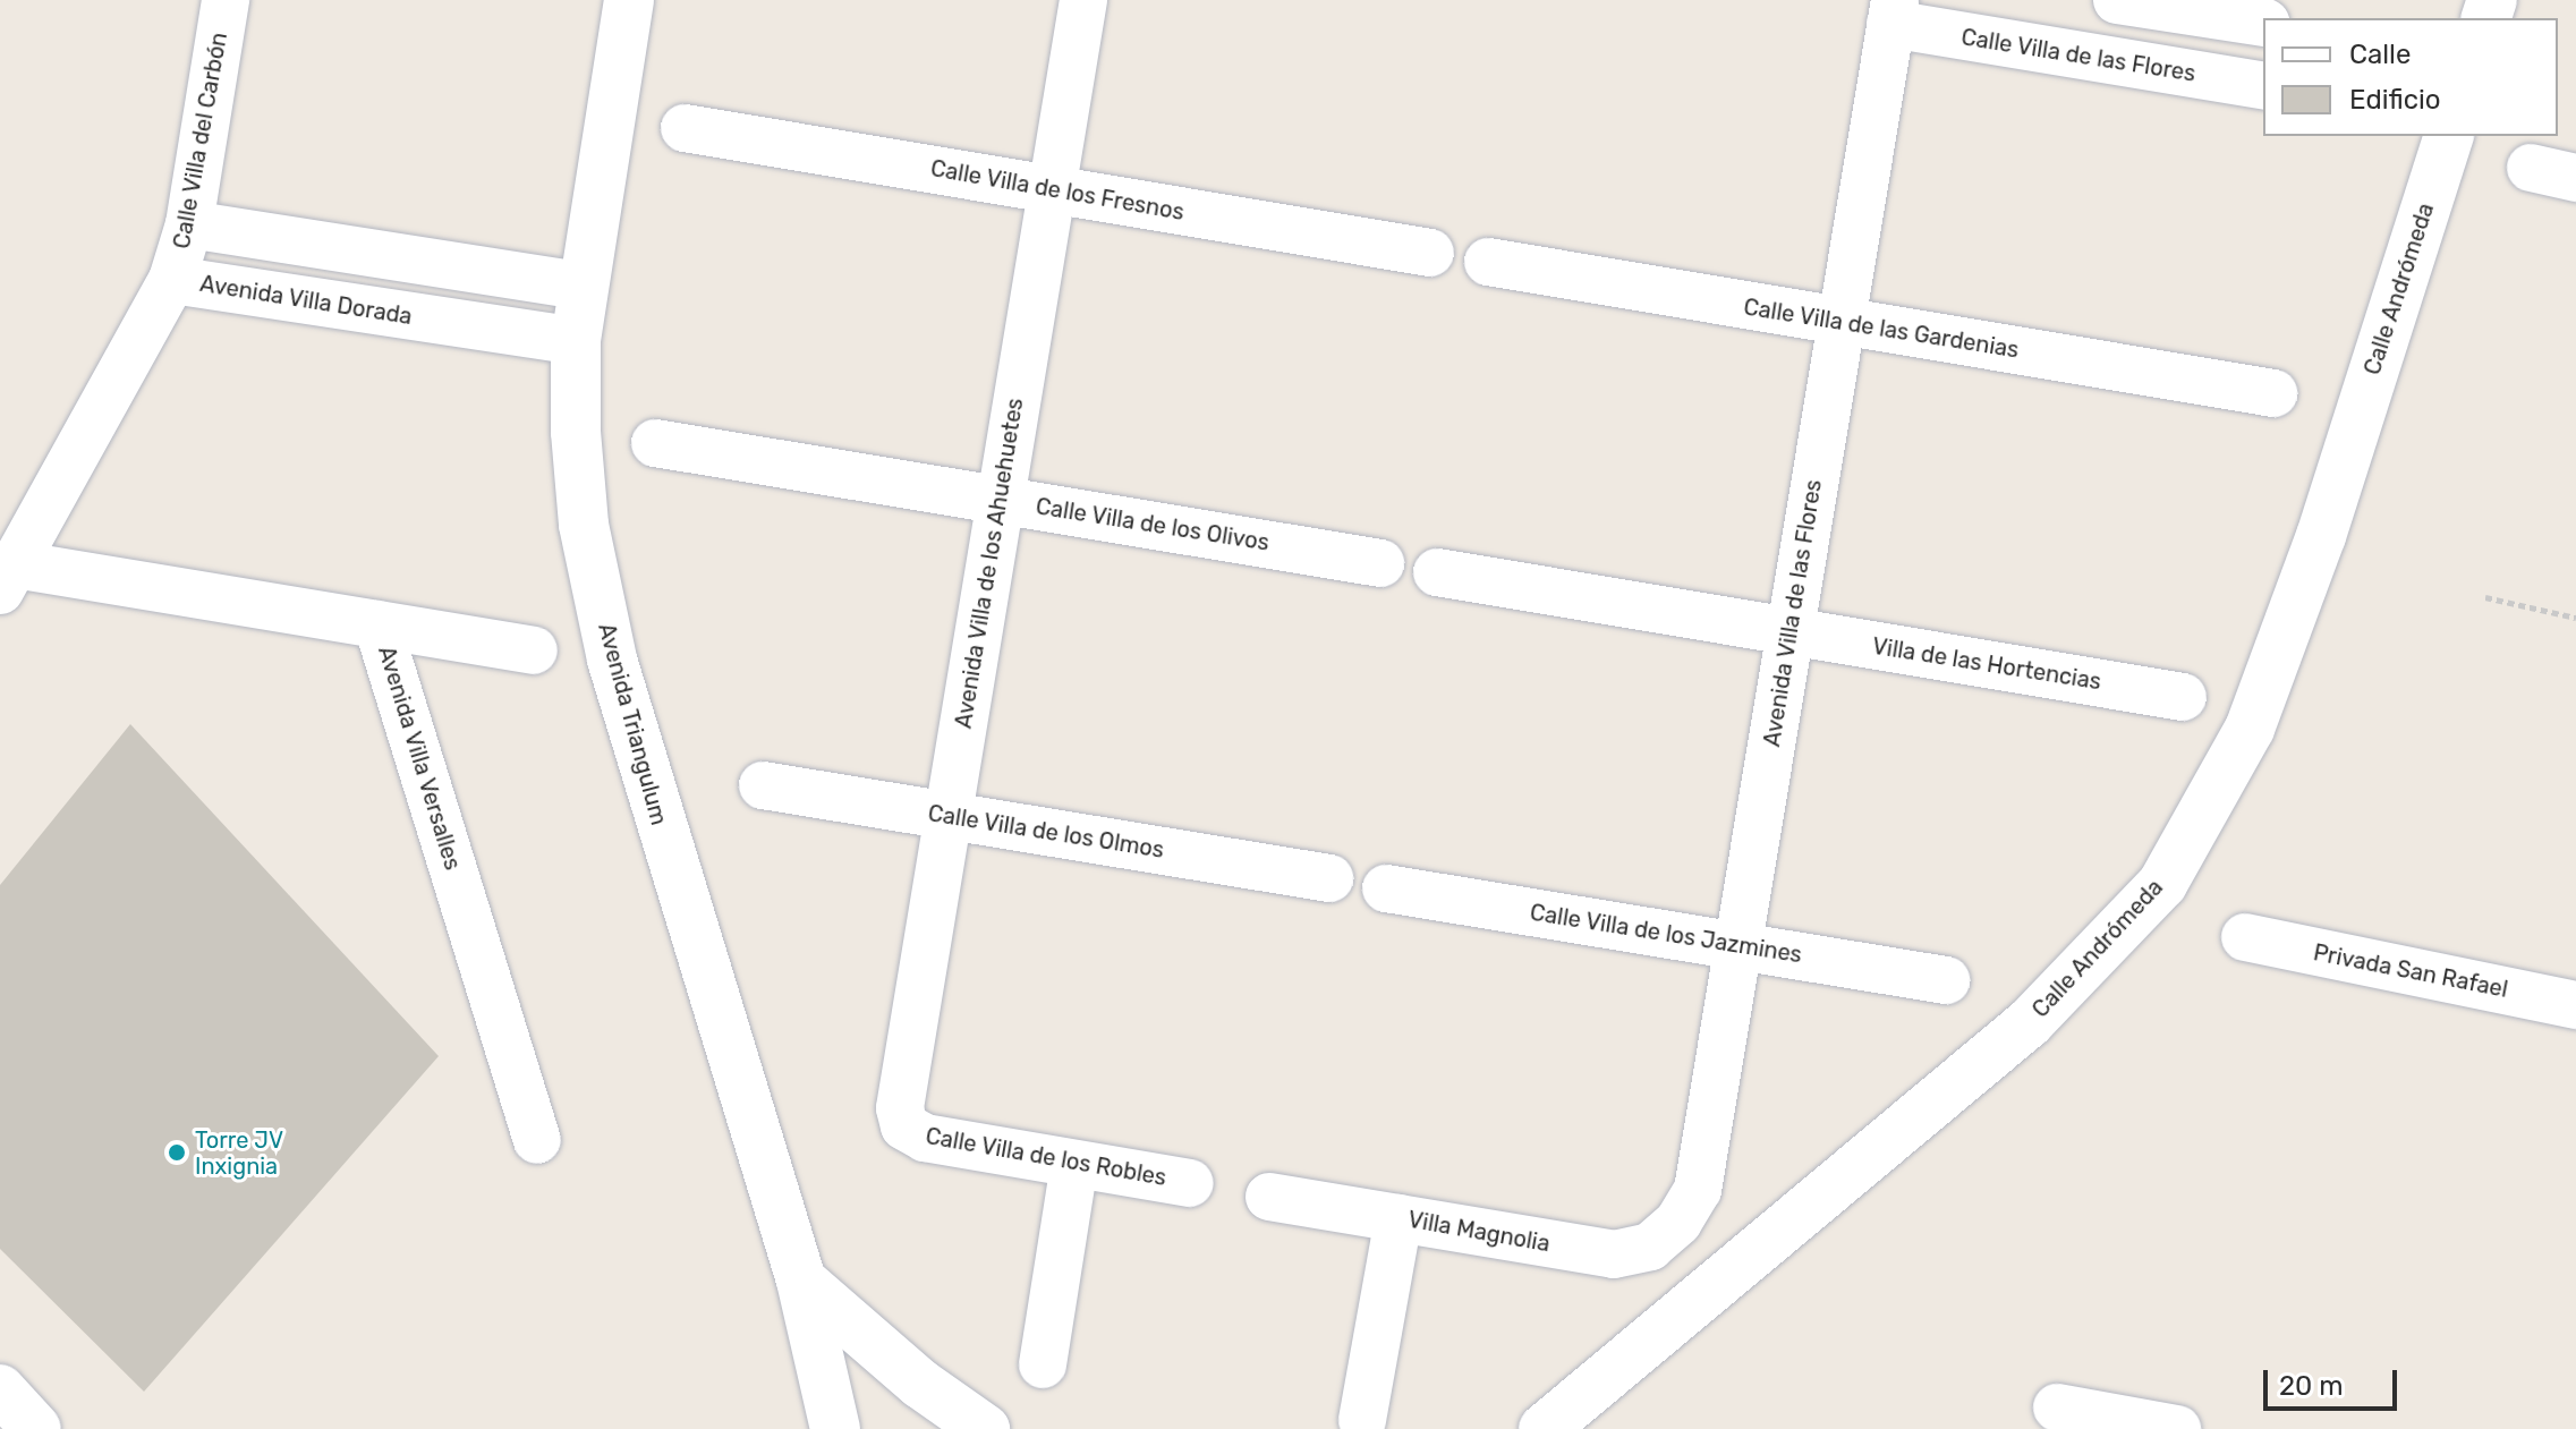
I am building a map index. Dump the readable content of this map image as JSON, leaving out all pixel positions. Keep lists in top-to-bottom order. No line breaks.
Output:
{"streets":{"main road":["Calle Andrómeda","Avenida Triangulum"],"street":["Calle Villa de las Flores","Calle Villa del Carbón","Calle Villa de los Fresnos","Avenida Villa Dorada","Calle Villa de las Gardenias","Calle Villa de los Olivos","Avenida Villa de los Ahuehuetes","Avenida Villa de las Flores","Villa de las Hortencias","Avenida Villa Versalles","Calle Villa de los Olmos","Calle Villa de los Jazmines","Privada San Rafael","Calle Villa de los Robles","Villa Magnolia"]},"crossings":[["Calle Villa de las Flores","Avenida Villa de las Flores"],["Calle Villa del Carbón","Avenida Villa Dorada"],["Calle Villa de los Fresnos","Avenida Villa de los Ahuehuetes"],["Avenida Villa Dorada","Avenida Triangulum"],["Avenida Villa Dorada","Avenida Villa Versalles"],["Calle Villa de las Gardenias","Avenida Villa de las Flores"],["Calle Villa de los Olivos","Avenida Villa de los Ahuehuetes"],["Avenida Villa de los Ahuehuetes","Calle Villa de los Olmos"],["Avenida Villa de los Ahuehuetes","Calle Villa de los Robles"],["Avenida Villa de las Flores","Villa de las Hortencias"],["Avenida Villa de las Flores","Calle Villa de los Jazmines"],["Avenida Villa de las Flores","Villa Magnolia"]],"places":["Torre JV Inxignia"],"legend":["Calle","Edificio"],"scale_bar":"20 m"}
